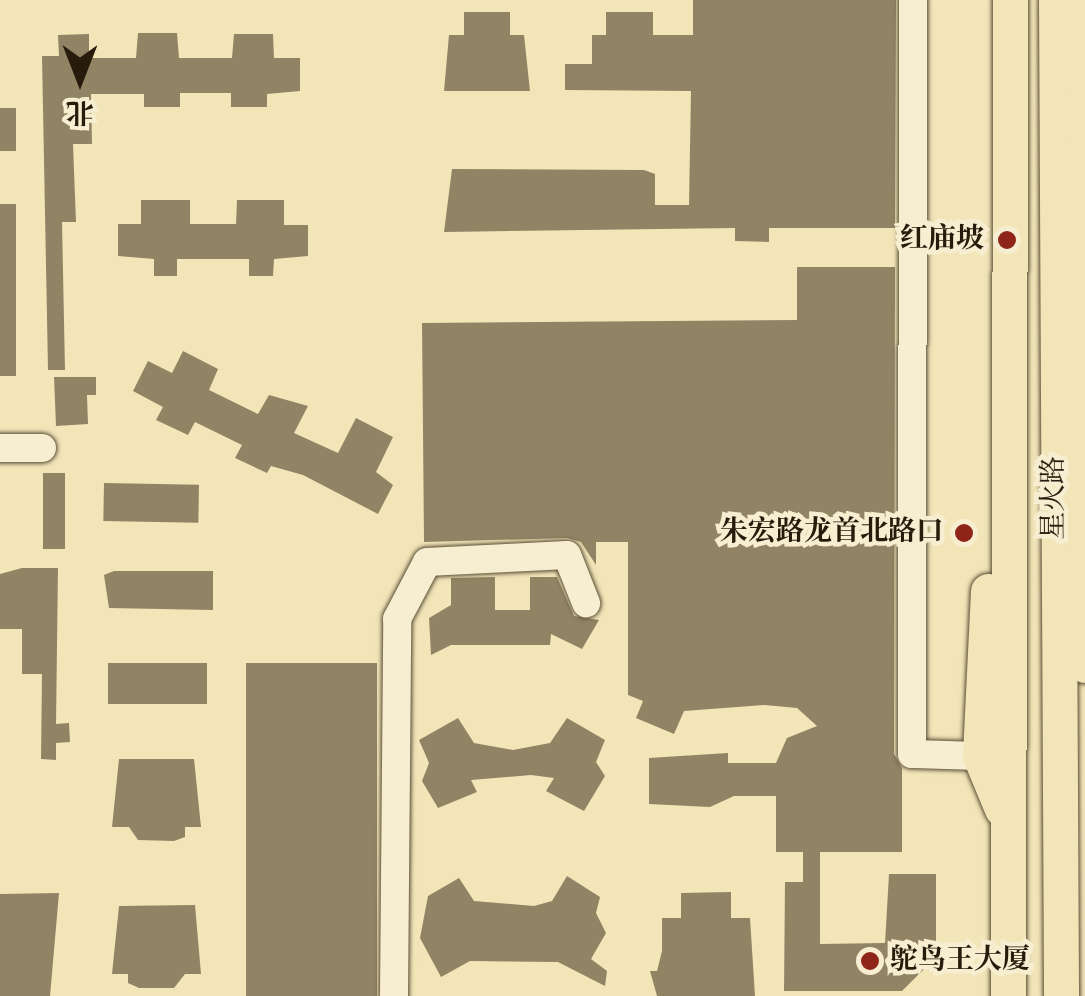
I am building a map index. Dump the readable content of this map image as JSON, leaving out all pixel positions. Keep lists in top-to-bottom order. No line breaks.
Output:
{"streets":{"main road":["星火路"]},"places":["红庙坡","朱宏路龙首北路口","鸵鸟王大厦"],"north":"bottom"}
